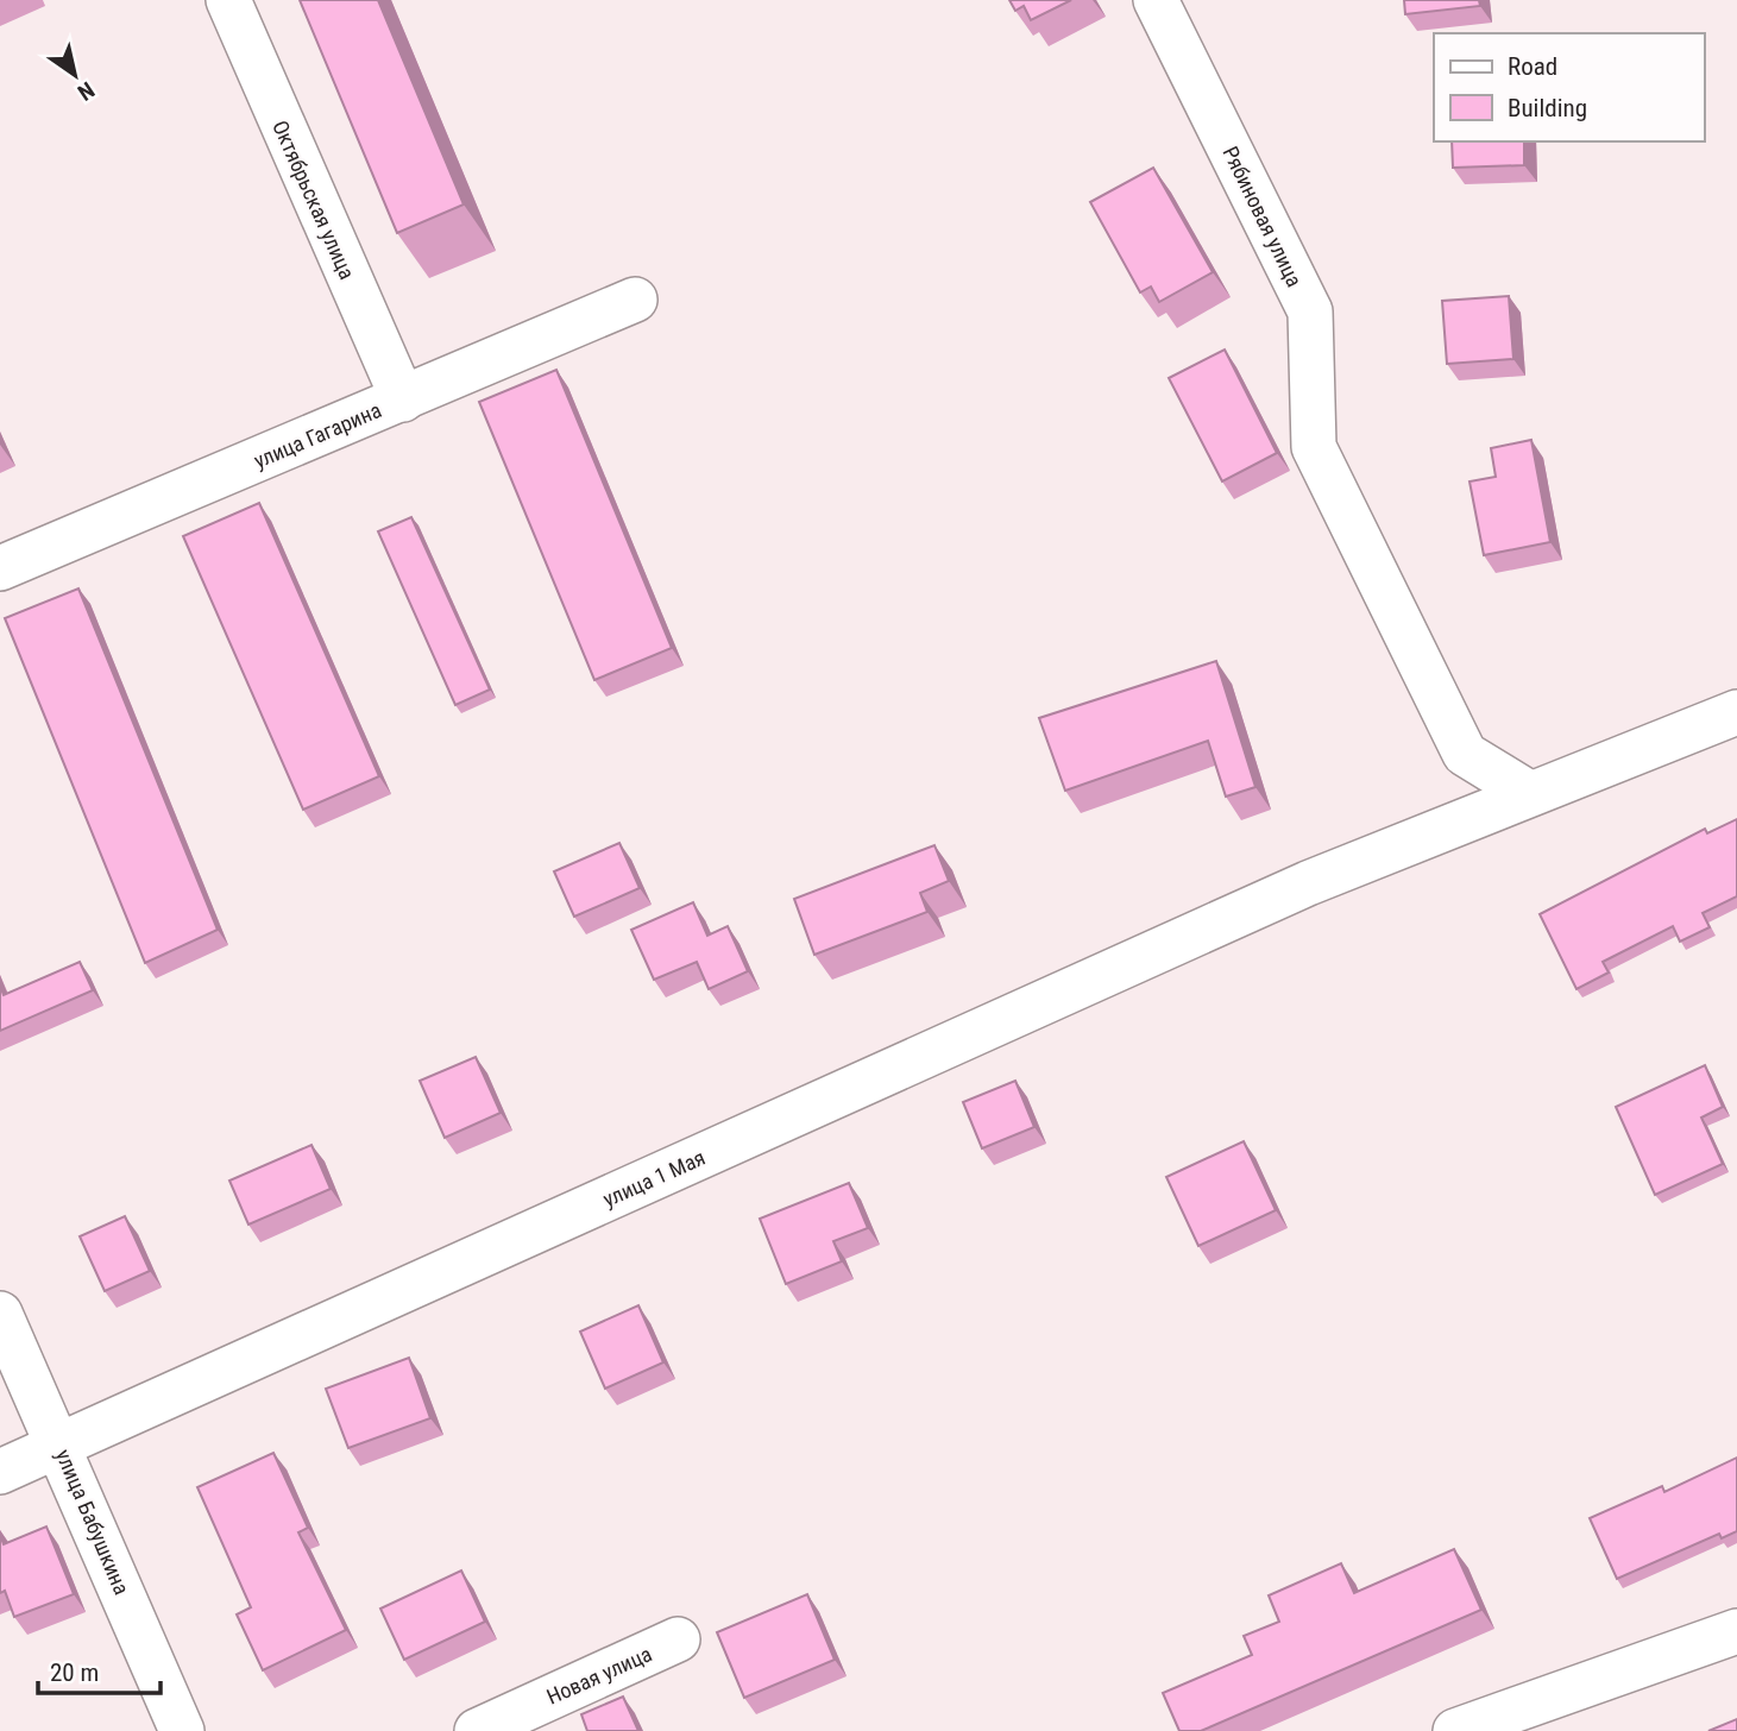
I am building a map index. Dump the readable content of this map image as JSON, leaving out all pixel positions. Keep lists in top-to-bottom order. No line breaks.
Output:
{"streets":{"street":["Октябрьская улица","Рябиновая улица","улица Гагарина","улица 1 Мая","улица Бабушкина","Новая улица"]},"crossings":[["Октябрьская улица","улица Гагарина"],["Рябиновая улица","улица 1 Мая"],["улица 1 Мая","улица Бабушкина"]],"legend":["Road","Building"],"scale_bar":"20 m","north":"bottom right"}
